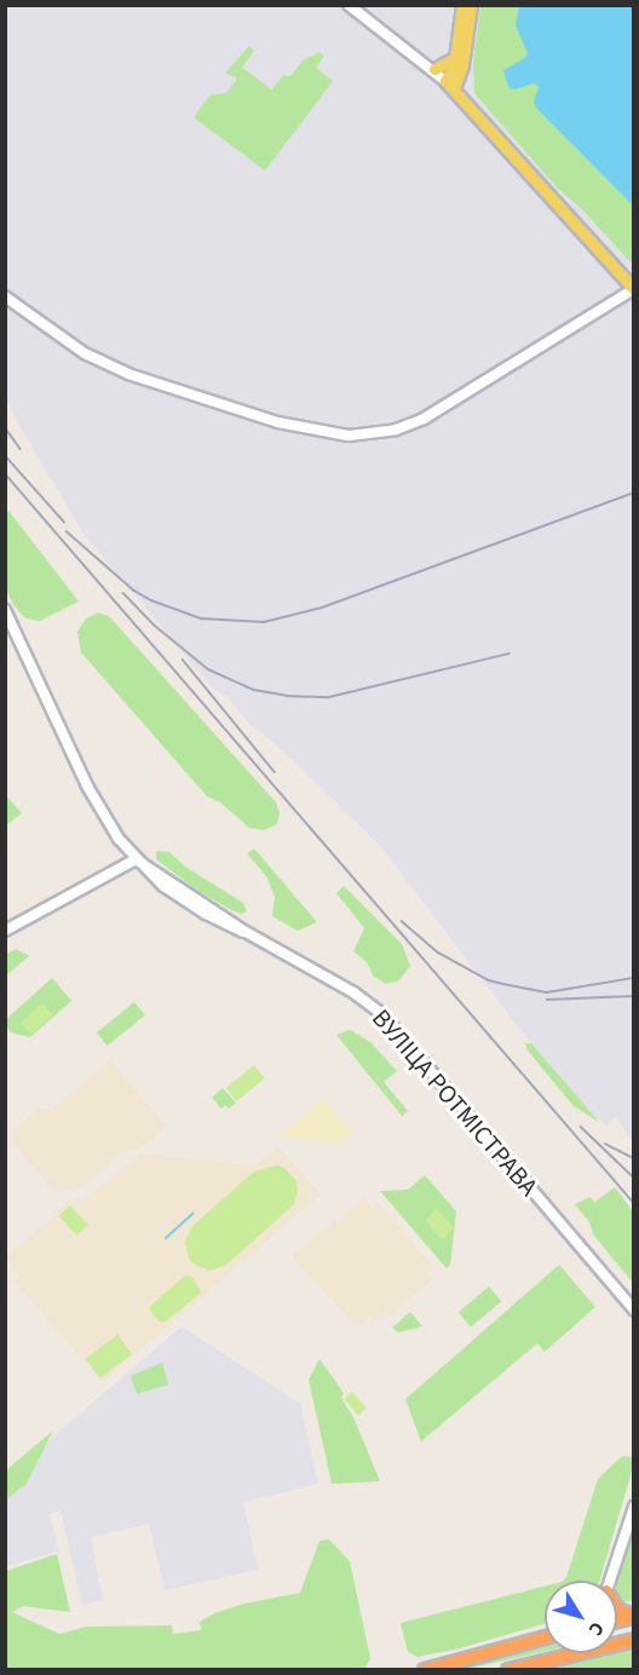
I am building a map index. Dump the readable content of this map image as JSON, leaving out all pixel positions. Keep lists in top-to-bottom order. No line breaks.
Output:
{"streets":{"street":["ВУЛІЦА РОТМІСТРАВА"]},"north":"bottom right"}
